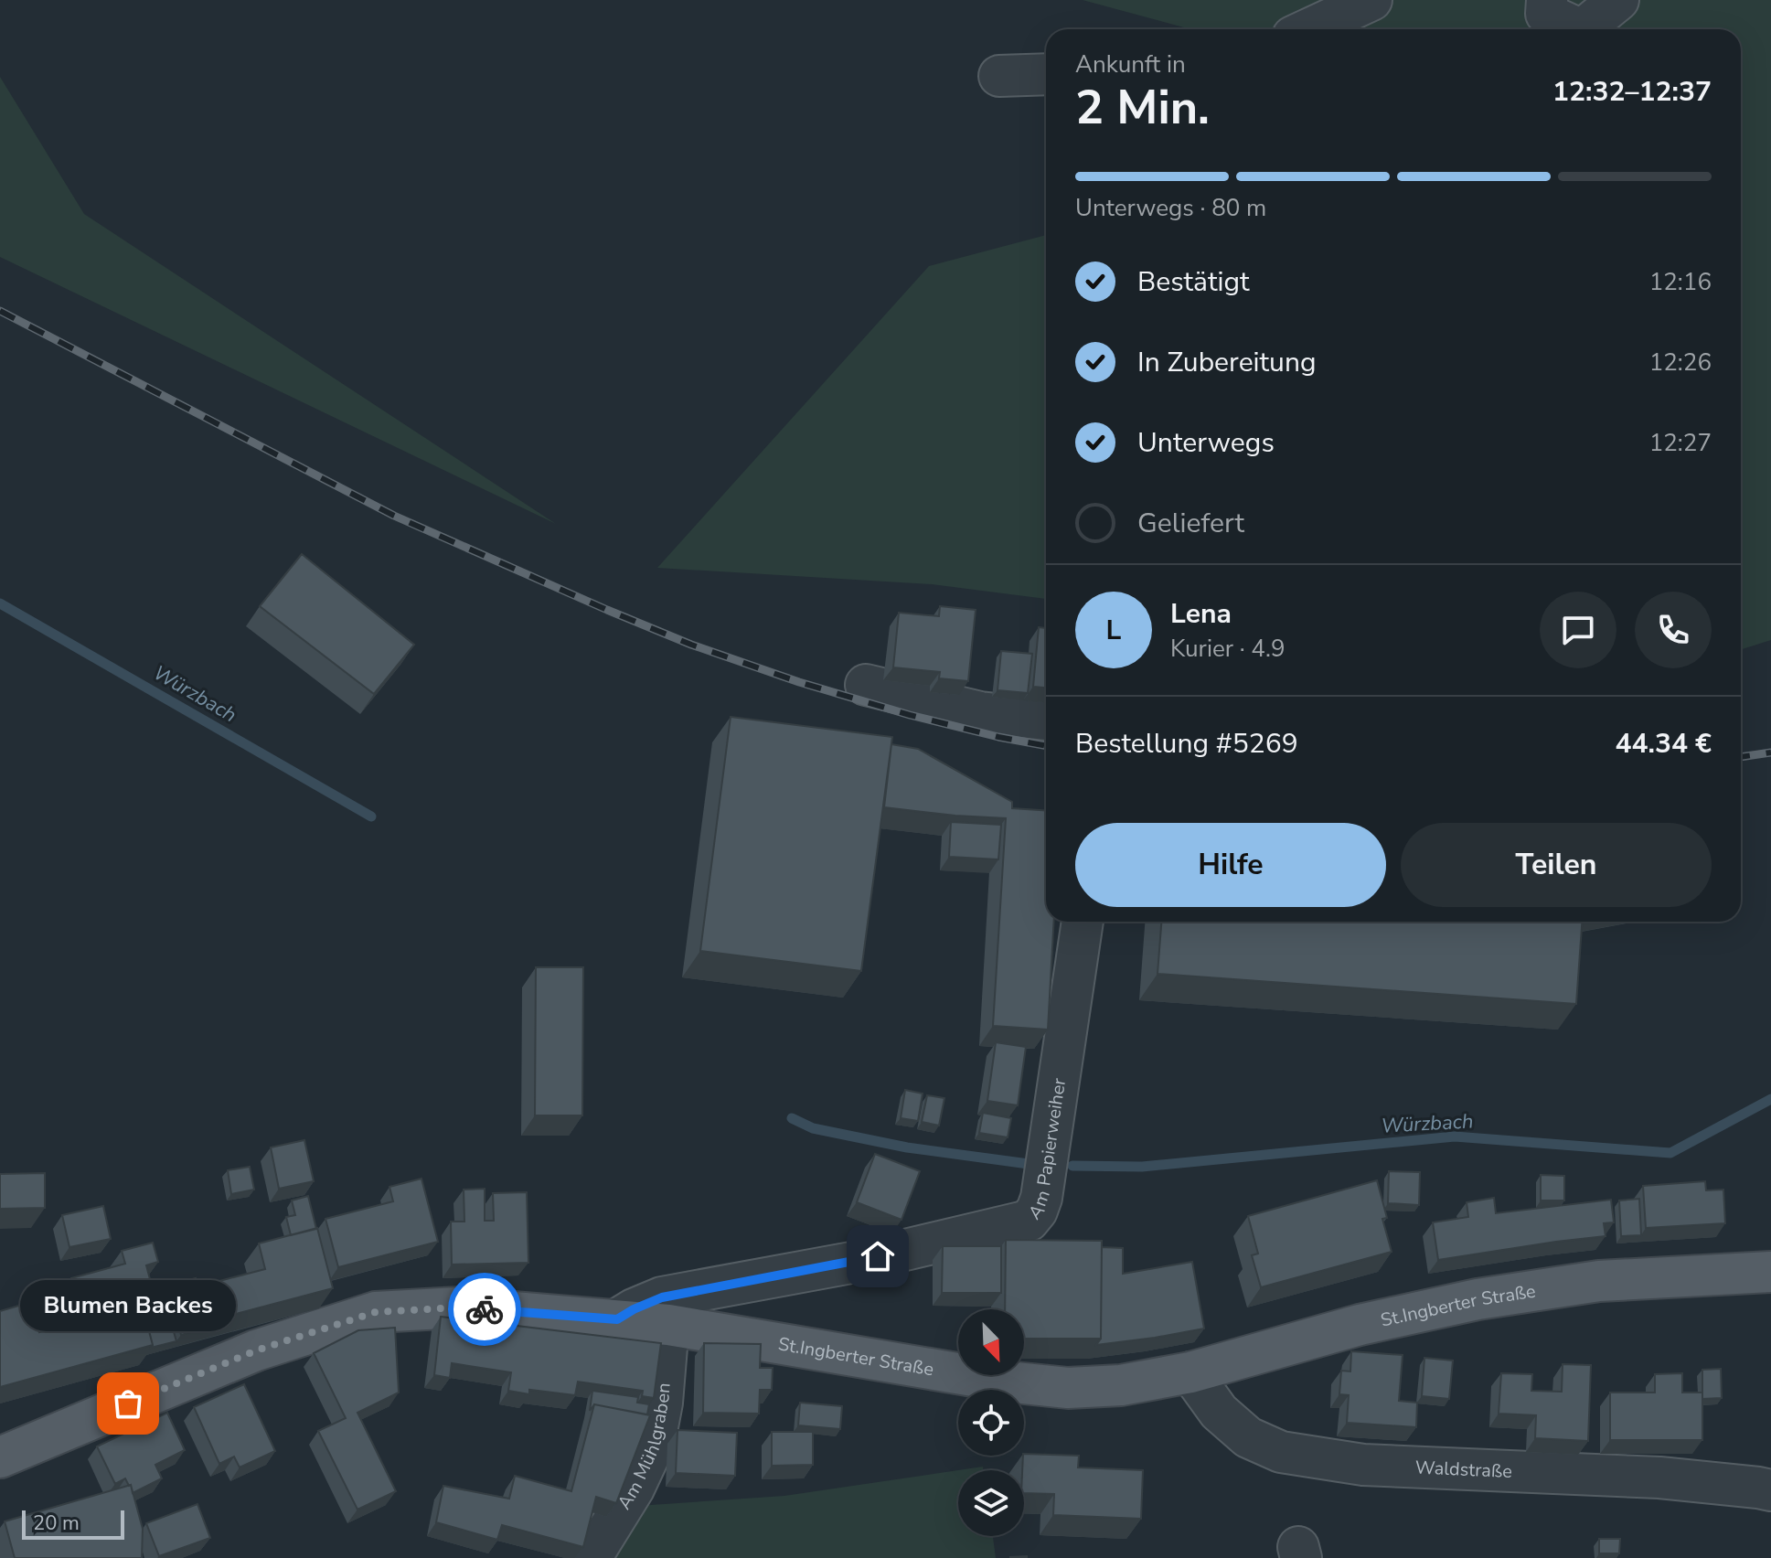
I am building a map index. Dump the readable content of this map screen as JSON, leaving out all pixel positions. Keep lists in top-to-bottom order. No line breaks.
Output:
{"streets":{"main road":["St.Ingberter Straße"],"street":["Am Papierweiher","Am Mühlgraben","Waldstraße"]},"crossings":[["Am Papierweiher","St.Ingberter Straße"],["St.Ingberter Straße","Am Mühlgraben"],["St.Ingberter Straße","Waldstraße"]],"water":["Würzbach"],"places":["Blumen Backes"],"scale_bar":"20 m","north":"bottom right","page":{"heading":["2 Min.","Ankunft in","12:32–12:37"],"panel":["Lena","Kurier · 4.9","Bestellung #5269","44.34 €"],"bar":"Unterwegs · 80 m","list":[["Bestätigt","12:16"],["In Zubereitung","12:26"],["Unterwegs","12:27"],"Geliefert"],"round":"L","buttons":["Hilfe","Teilen"],"bubble":"Blumen Backes","scale":"20 m"}}
